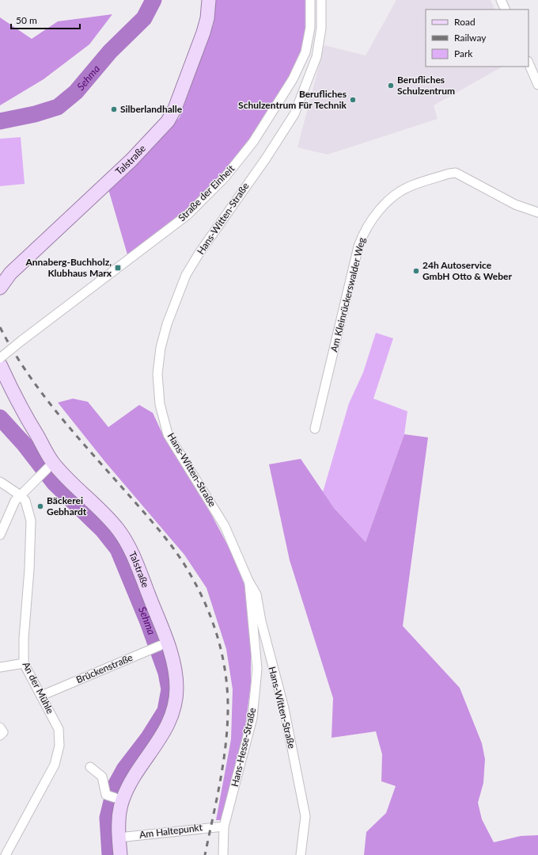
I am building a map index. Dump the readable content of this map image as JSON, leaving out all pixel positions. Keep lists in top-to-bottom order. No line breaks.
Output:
{"streets":{"main road":["Talstraße"],"street":["Straße der Einheit","Hans-Witten-Straße","Am Kleinrückerswalder Weg","Brückenstraße","An der Mühle","Hans-Hesse-Straße","Am Haltepunkt"]},"crossings":[["Talstraße","Brückenstraße"],["Talstraße","Am Haltepunkt"],["Hans-Witten-Straße","Hans-Hesse-Straße"],["Brückenstraße","An der Mühle"],["Hans-Hesse-Straße","Am Haltepunkt"]],"water":["Sehma"],"places":{"other":["Berufliches Schulzentrum","Berufliches Schulzentrum Für Technik","Silberlandhalle","24h Autoservice GmbH Otto & Weber","Bäckerei Gebhardt"],"transit":["Annaberg-Buchholz, Klubhaus Marx"]},"legend":["Road","Railway","Park"],"scale_bar":"50 m"}
